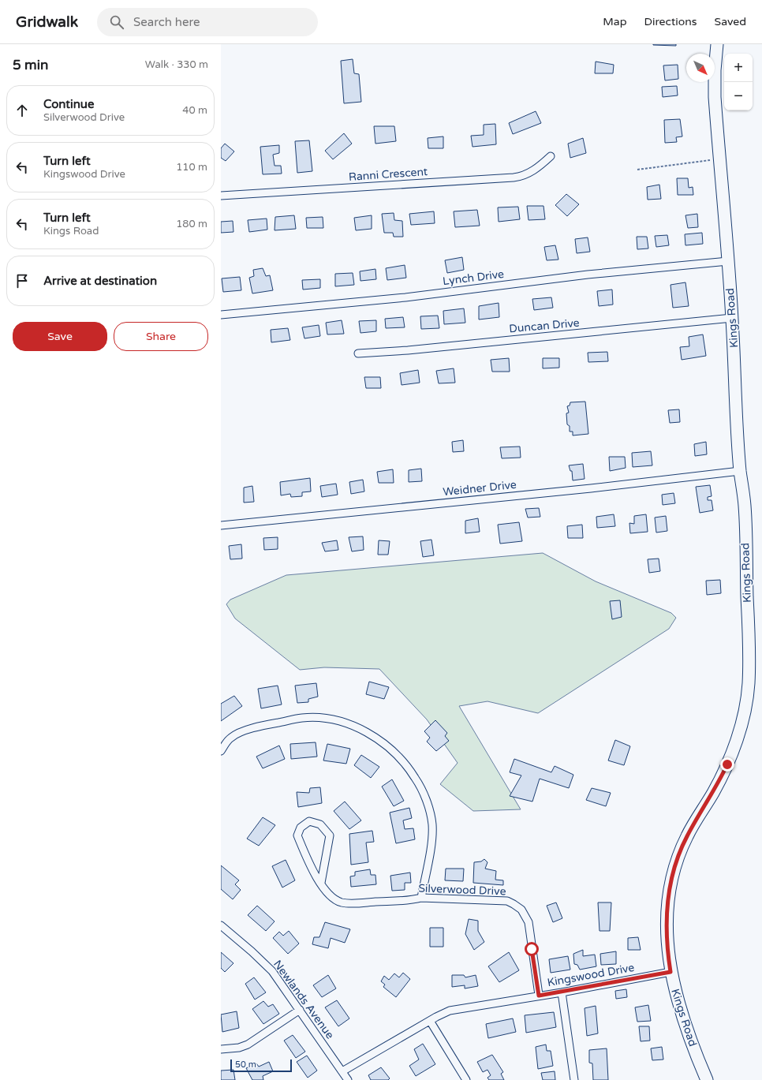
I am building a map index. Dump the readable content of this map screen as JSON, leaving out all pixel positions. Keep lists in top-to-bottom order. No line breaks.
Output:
{"streets":{"main road":["Kings Road"],"street":["Ranni Crescent","Lynch Drive","Duncan Drive","Weidner Drive","Silverwood Drive","Kingswood Drive","Newlands Avenue"]},"crossings":[["Lynch Drive","Kings Road"],["Kings Road","Duncan Drive"],["Kings Road","Weidner Drive"],["Kings Road","Kingswood Drive"],["Silverwood Drive","Kingswood Drive"],["Kingswood Drive","Newlands Avenue"]],"scale_bar":"50 m","north":"bottom right","page":{"header":"Gridwalk","search":"Search here","nav":["Map","Directions","Saved"],"heading":["5 min","Walk · 330 m"],"map_buttons":["+","−"],"list":[["Continue","Silverwood Drive","40 m"],["Turn left","Kingswood Drive","110 m"],["Turn left","Kings Road","180 m"],"Arrive at destination"],"buttons":["Save","Share"],"scale":"50 m"}}
